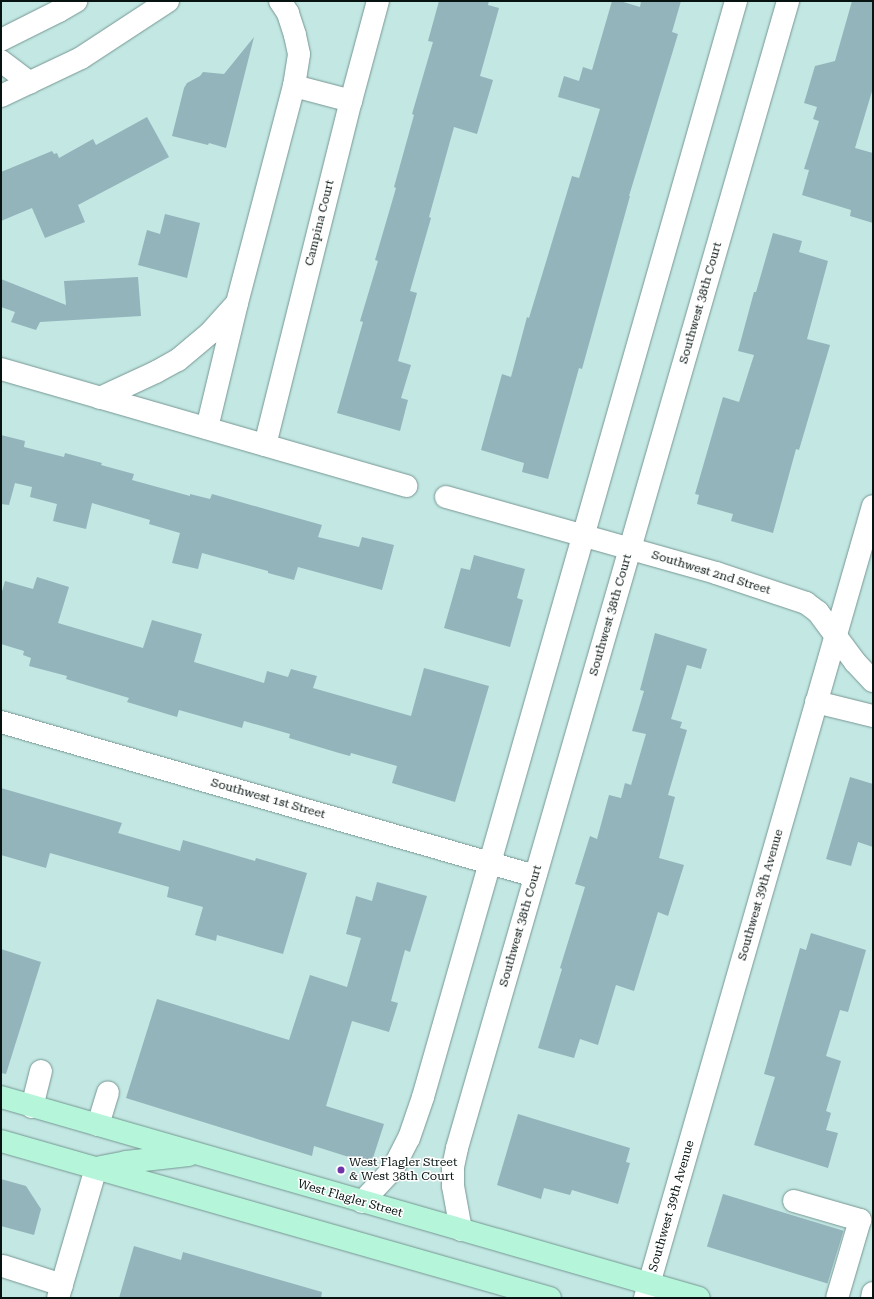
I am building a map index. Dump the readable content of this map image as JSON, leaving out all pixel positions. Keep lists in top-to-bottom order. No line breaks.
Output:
{"streets":{"main road":["West Flagler Street"],"street":["Campina Court","Southwest 38th Court","Southwest 2nd Street","Southwest 1st Street","Southwest 39th Avenue"]},"crossings":[["Southwest 38th Court","Southwest 2nd Street"],["Southwest 38th Court","Southwest 1st Street"],["Southwest 38th Court","West Flagler Street"],["Southwest 2nd Street","Southwest 39th Avenue"],["Southwest 39th Avenue","West Flagler Street"]],"places":["West Flagler Street & West 38th Court"]}
